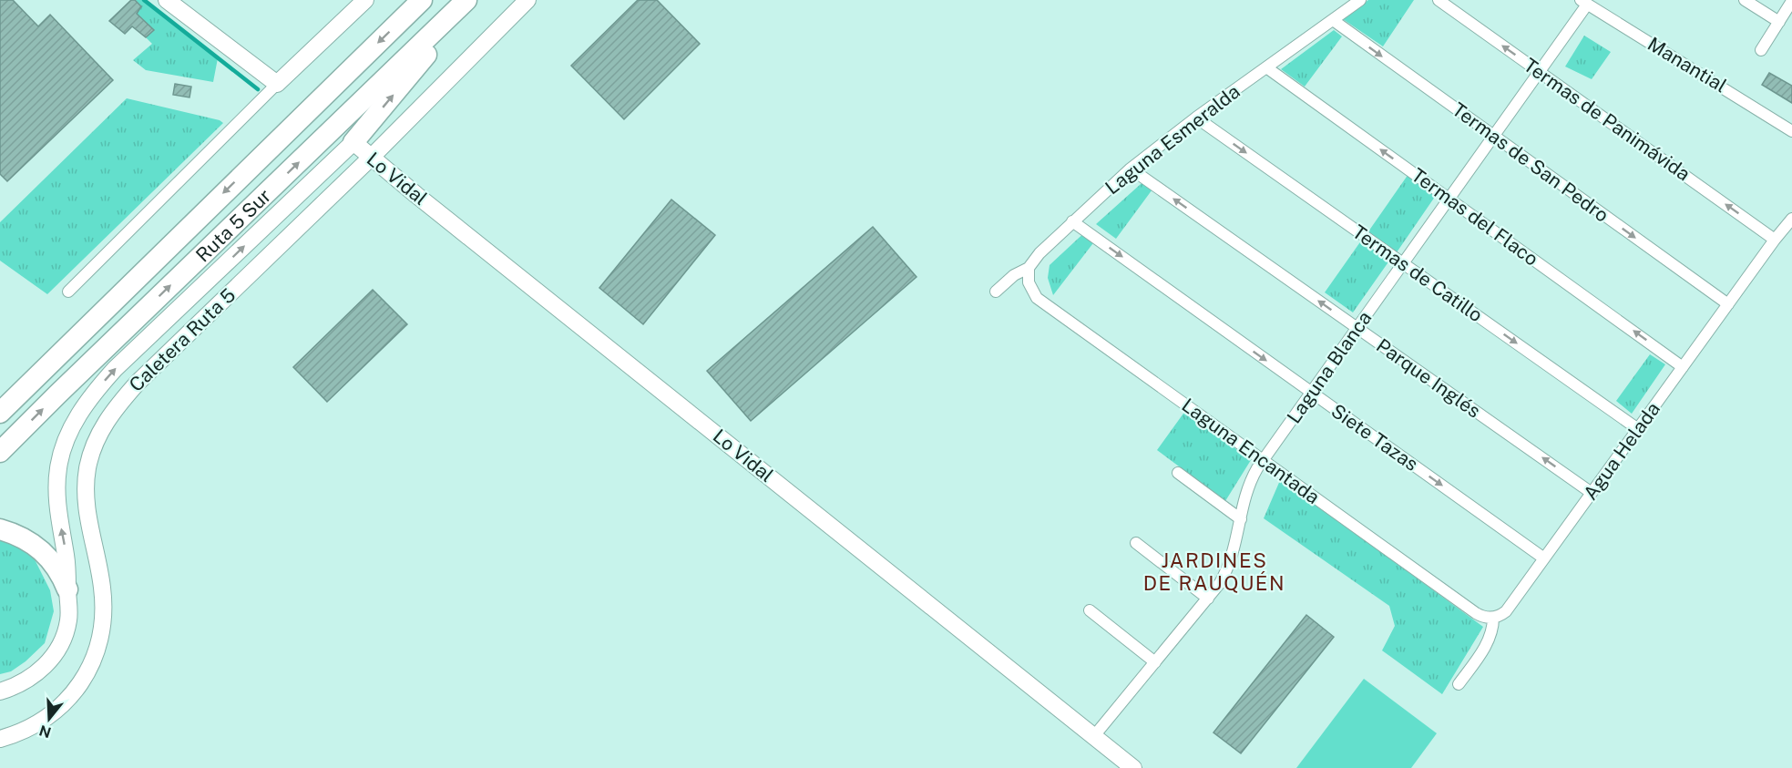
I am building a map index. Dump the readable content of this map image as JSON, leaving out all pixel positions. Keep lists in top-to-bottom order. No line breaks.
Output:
{"streets":{"highway":["Ruta 5 Sur"],"main road":["Lo Vidal","Caletera Ruta 5"],"street":["Manantial","Termas de Panimávida","Laguna Esmeralda","Termas de San Pedro","Termas del Flaco","Termas de Catillo","Laguna Blanca","Parque Inglés","Siete Tazas","Laguna Encantada","Agua Helada"]},"crossings":[["Manantial","Laguna Blanca"],["Termas de Panimávida","Laguna Blanca"],["Termas de Panimávida","Agua Helada"],["Laguna Esmeralda","Termas de San Pedro"],["Laguna Esmeralda","Termas del Flaco"],["Laguna Esmeralda","Termas de Catillo"],["Laguna Esmeralda","Parque Inglés"],["Laguna Esmeralda","Siete Tazas"],["Laguna Esmeralda","Laguna Encantada"],["Termas de San Pedro","Laguna Blanca"],["Termas de San Pedro","Agua Helada"],["Lo Vidal","Caletera Ruta 5"],["Lo Vidal","Laguna Blanca"],["Termas del Flaco","Laguna Blanca"],["Termas del Flaco","Agua Helada"],["Termas de Catillo","Laguna Blanca"],["Termas de Catillo","Agua Helada"],["Laguna Blanca","Parque Inglés"],["Laguna Blanca","Siete Tazas"],["Laguna Blanca","Laguna Encantada"],["Parque Inglés","Agua Helada"],["Siete Tazas","Agua Helada"],["Laguna Encantada","Agua Helada"]],"one_way":["Termas de Panimávida","Termas de San Pedro","Termas del Flaco","Termas de Catillo","Parque Inglés","Siete Tazas"],"districts":["JARDINES DE RAUQUÉN"],"north":"bottom"}
